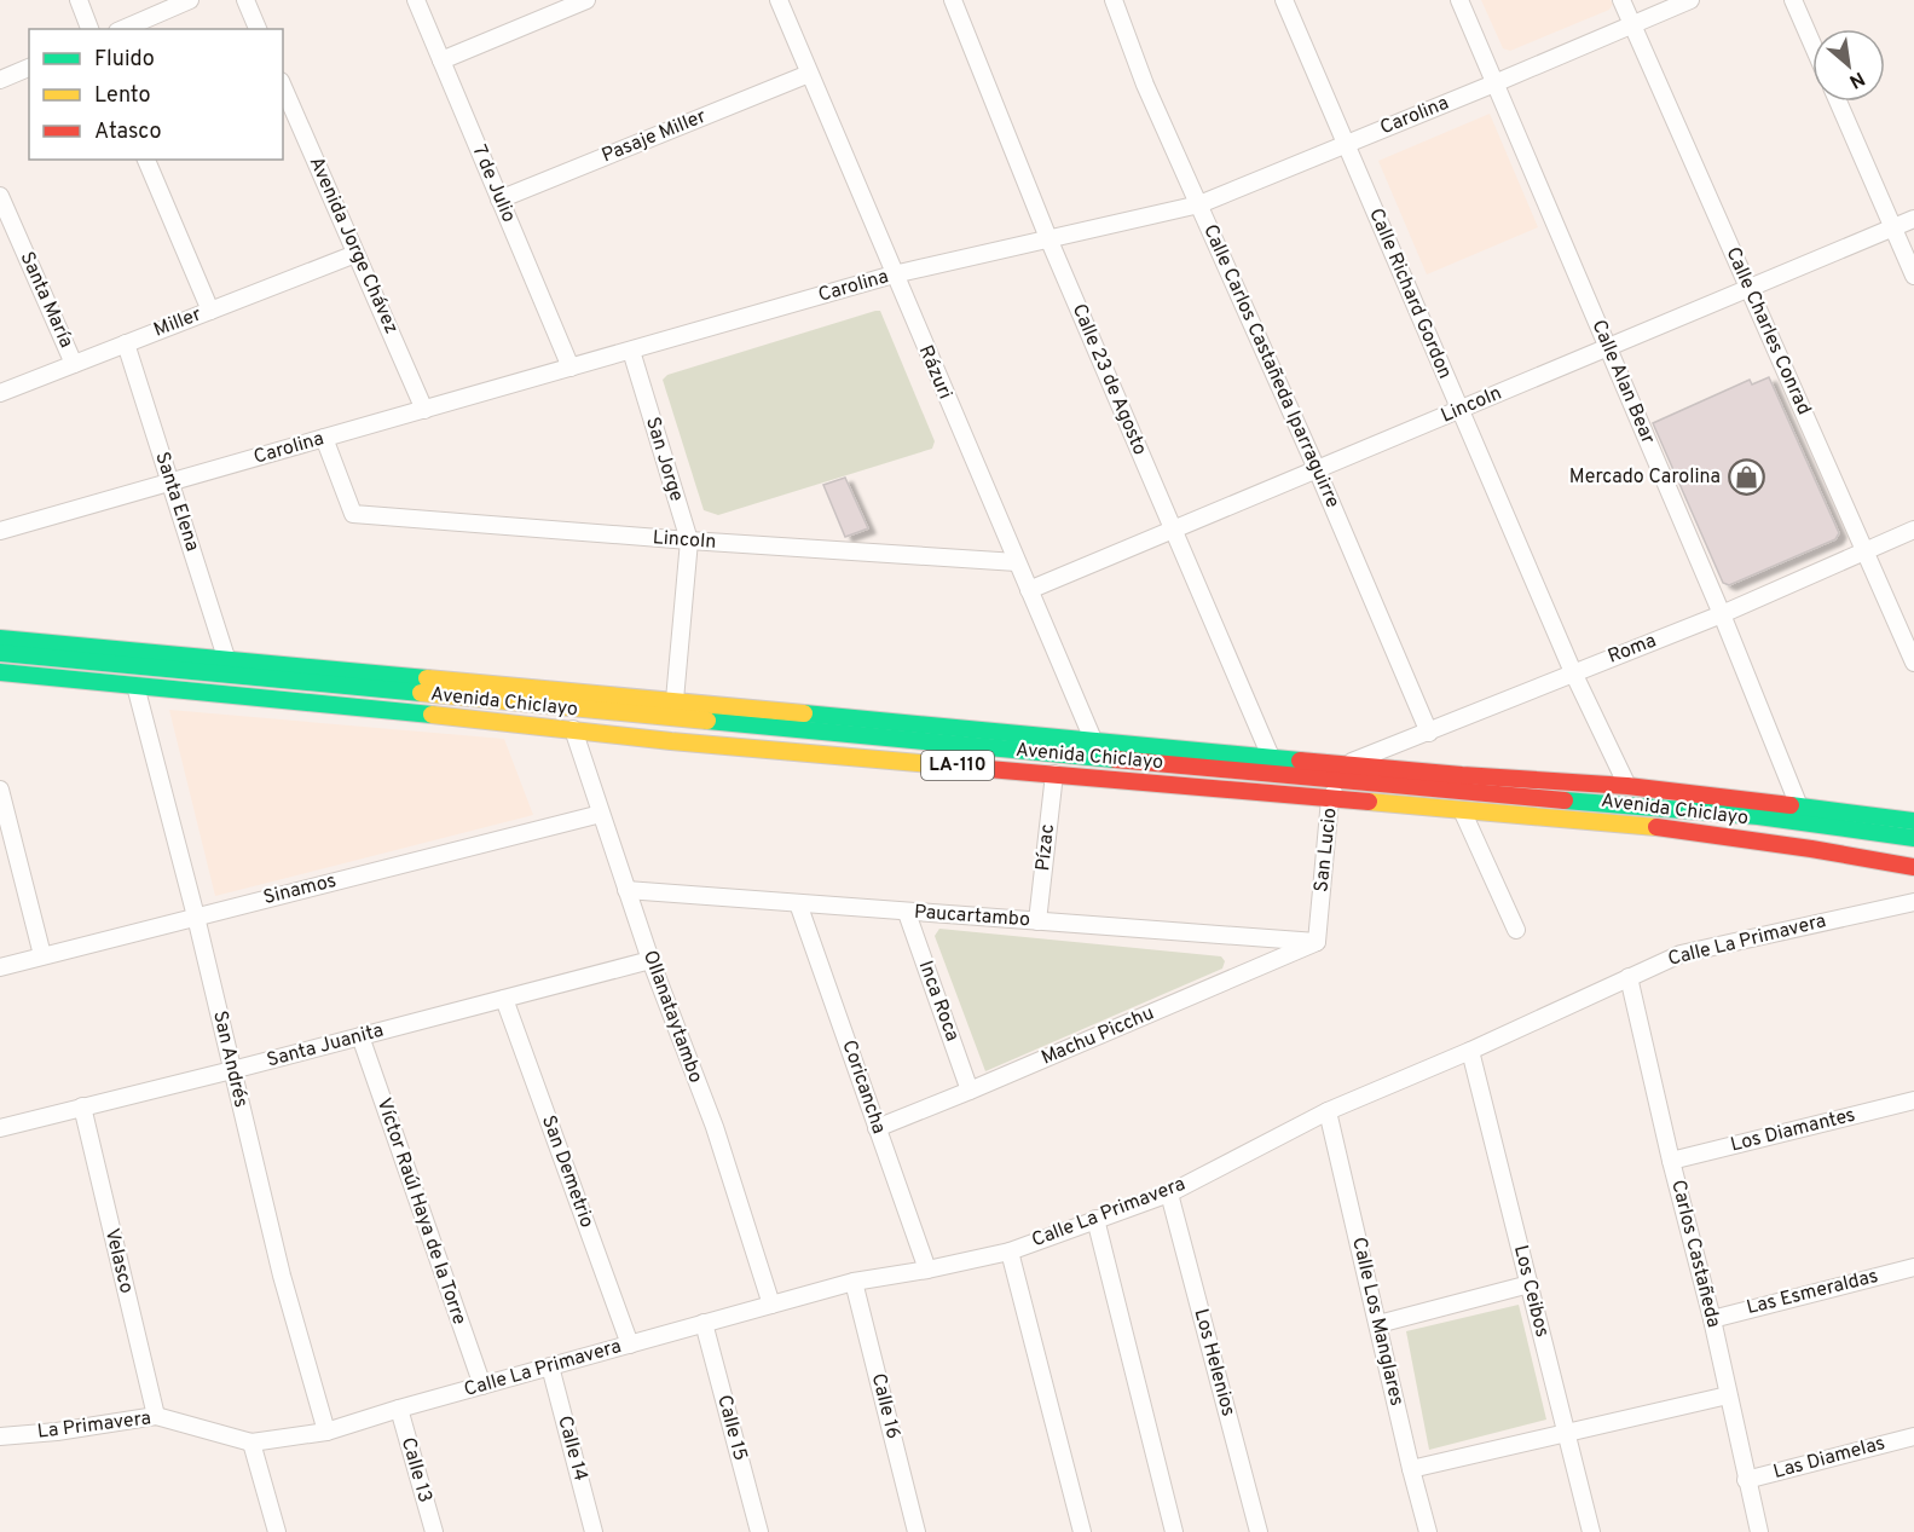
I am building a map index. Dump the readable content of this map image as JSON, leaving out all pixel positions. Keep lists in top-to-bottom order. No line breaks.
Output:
{"streets":{"main road":["Avenida Chiclayo","LA-110"],"street":["Carolina","Pasaje Miller","7 de Julio","Avenida Jorge Chávez","Calle Richard Gordon","Santa María","Miller","Calle Charles Conrad","Calle Carlos Castañeda Iparraguirre","Rázuri","Calle 23 de Agosto","Calle Alan Bear","Lincoln","San Jorge","Santa Elena","Roma","Pízac","San Lucio","Sinamos","Paucartambo","Calle La Primavera","Inca Roca","Ollanataytambo","Machu Picchu","Santa Juanita","San Andrés","Coricancha","Los Diamantes","San Demetrio","Víctor Raúl Haya de la Torre","Carlos Castañeda","Velasco","Los Ceibos","Las Esmeraldas","Calle Los Manglares","Los Helenios","Calle 16","La Primavera","Calle 15","Calle 14","Las Diamelas","Calle 13"]},"crossings":[["Carolina","7 de Julio"],["Carolina","Avenida Jorge Chávez"],["Carolina","Calle Richard Gordon"],["Carolina","Calle Charles Conrad"],["Carolina","Calle Carlos Castañeda Iparraguirre"],["Carolina","Rázuri"],["Carolina","Calle 23 de Agosto"],["Carolina","Calle Alan Bear"],["Carolina","Lincoln"],["Carolina","San Jorge"],["Carolina","Santa Elena"],["Pasaje Miller","7 de Julio"],["Pasaje Miller","Rázuri"],["Avenida Jorge Chávez","Miller"],["Calle Richard Gordon","Lincoln"],["Calle Richard Gordon","Roma"],["Calle Richard Gordon","Avenida Chiclayo"],["Santa María","Miller"],["Miller","Santa Elena"],["Calle Charles Conrad","Lincoln"],["Calle Charles Conrad","Roma"],["Calle Carlos Castañeda Iparraguirre","Lincoln"],["Calle Carlos Castañeda Iparraguirre","Roma"],["Rázuri","Lincoln"],["Rázuri","Avenida Chiclayo"],["Calle 23 de Agosto","Lincoln"],["Calle 23 de Agosto","Avenida Chiclayo"],["Calle Alan Bear","Lincoln"],["Calle Alan Bear","Roma"],["Calle Alan Bear","Avenida Chiclayo"],["Lincoln","San Jorge"],["San Jorge","Avenida Chiclayo"],["Santa Elena","Avenida Chiclayo"],["Roma","Avenida Chiclayo"],["Roma","San Lucio"],["Avenida Chiclayo","Pízac"],["Avenida Chiclayo","San Lucio"],["Avenida Chiclayo","Ollanataytambo"],["Avenida Chiclayo","San Andrés"],["Pízac","Paucartambo"],["San Lucio","Paucartambo"],["San Lucio","Machu Picchu"],["Sinamos","Ollanataytambo"],["Sinamos","San Andrés"],["Paucartambo","Inca Roca"],["Paucartambo","Ollanataytambo"],["Paucartambo","Machu Picchu"],["Paucartambo","Coricancha"],["Calle La Primavera","Ollanataytambo"],["Calle La Primavera","Coricancha"],["Calle La Primavera","San Demetrio"],["Calle La Primavera","Víctor Raúl Haya de la Torre"],["Calle La Primavera","Carlos Castañeda"],["Calle La Primavera","Los Ceibos"],["Calle La Primavera","Calle Los Manglares"],["Calle La Primavera","Los Helenios"],["Calle La Primavera","Calle 16"],["Calle La Primavera","La Primavera"],["Calle La Primavera","Calle 15"],["Calle La Primavera","Calle 14"],["Calle La Primavera","Calle 13"],["Inca Roca","Machu Picchu"],["Ollanataytambo","Santa Juanita"],["Machu Picchu","Coricancha"],["Santa Juanita","San Andrés"],["Santa Juanita","San Demetrio"],["Santa Juanita","Víctor Raúl Haya de la Torre"],["Santa Juanita","Velasco"],["San Andrés","La Primavera"],["Los Diamantes","Carlos Castañeda"],["Carlos Castañeda","Las Esmeraldas"],["Carlos Castañeda","Las Diamelas"],["Velasco","La Primavera"],["La Primavera","Calle 13"]],"places":{"shop":["Mercado Carolina"]},"legend":["Fluido","Lento","Atasco"],"north":"bottom right"}
